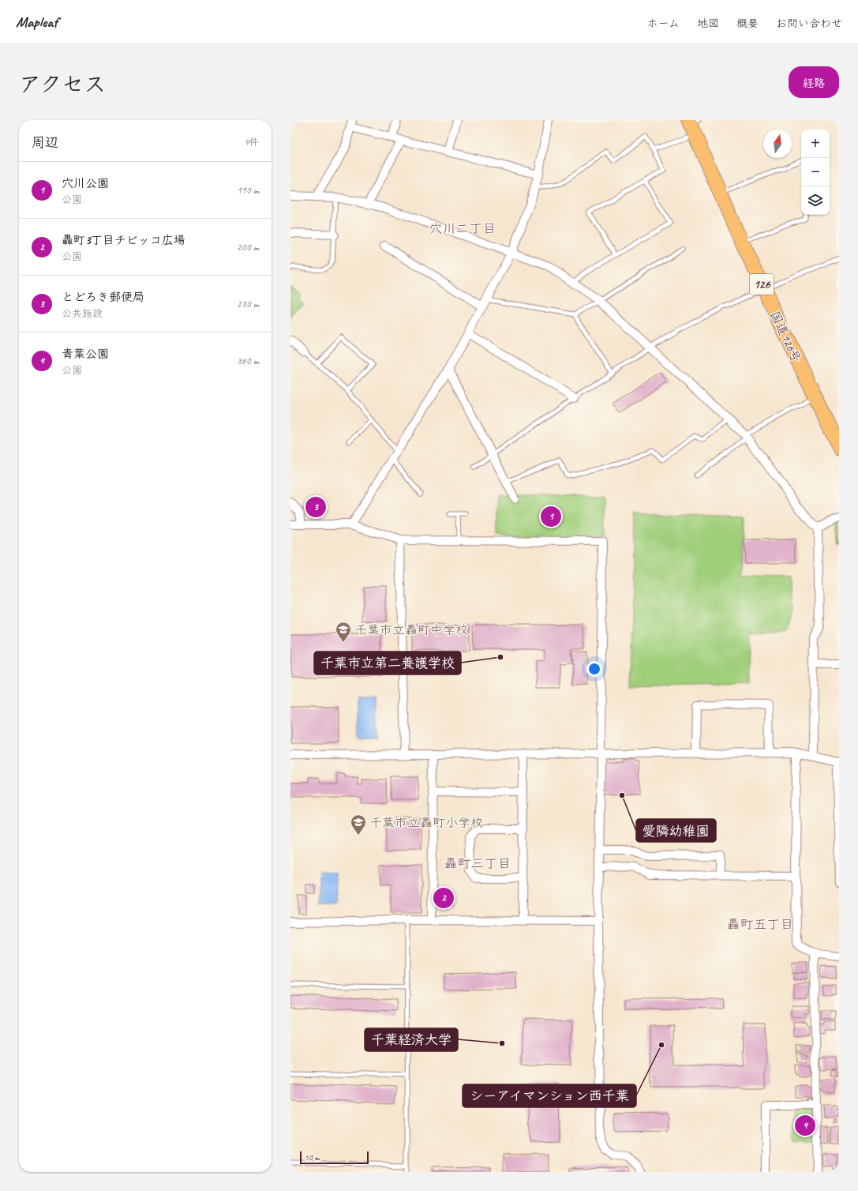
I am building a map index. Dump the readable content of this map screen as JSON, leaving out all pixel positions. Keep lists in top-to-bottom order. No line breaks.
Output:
{"streets":{"highway":["126","国道126号"]},"districts":["穴川二丁目","轟町三丁目","轟町五丁目"],"places":{"school or university":["千葉市立轟町中学校","千葉市立轟町小学校"],"other":["千葉市立第二養護学校","愛隣幼稚園","千葉経済大学","シーアイマンション西千葉"]},"scale_bar":"50 m","north":"top","page":{"header":"Mapleaf","nav":["ホーム","地図","概要","お問い合わせ"],"title":"アクセス","buttons":"経路","heading":["周辺","4件"],"map_buttons":["+","−"],"list":[{"mark":"1","name":"穴川公園","note":"公園","value":"110 m"},{"mark":"2","name":"轟町3丁目チビッコ広場","note":"公園","value":"200 m"},{"mark":"3","name":"とどろき郵便局","note":"公共施設","value":"230 m"},{"mark":"4","name":"青葉公園","note":"公園","value":"360 m"}],"pins":["3","1","2","4"],"scale":"50 m"}}
